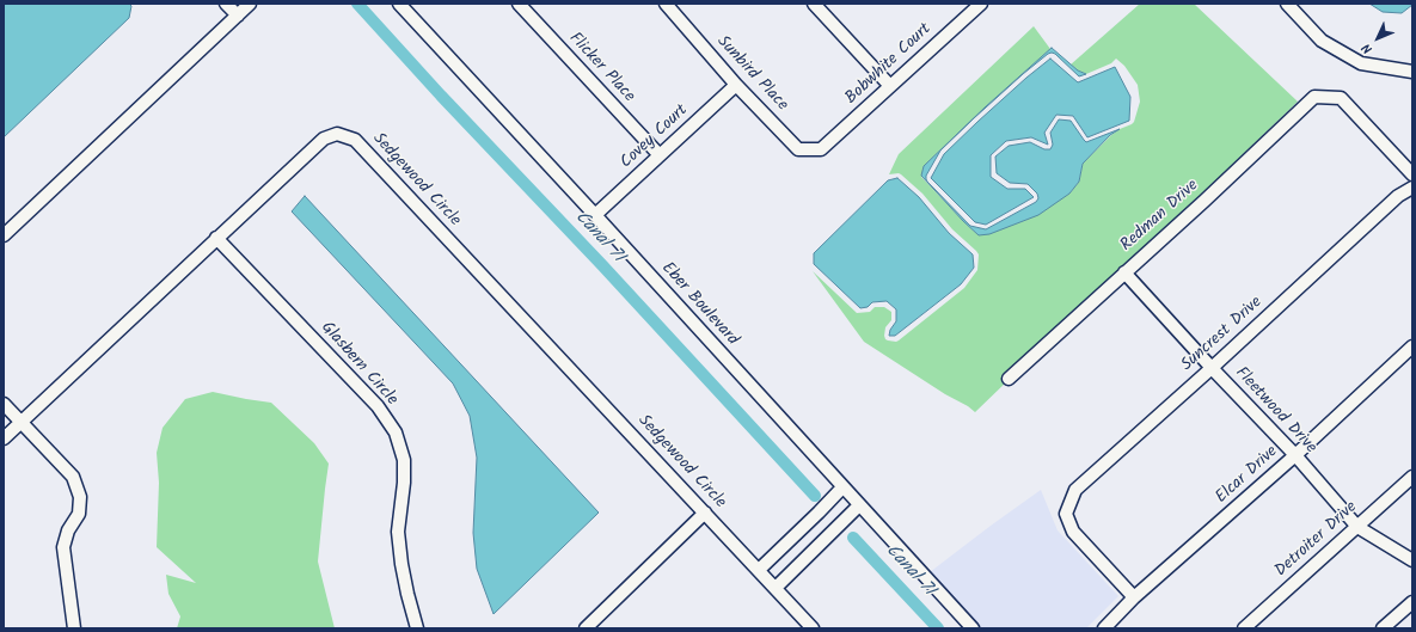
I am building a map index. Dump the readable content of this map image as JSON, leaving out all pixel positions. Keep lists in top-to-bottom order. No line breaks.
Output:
{"streets":{"street":["Bobwhite Court","Flicker Place","Sunbird Place","Covey Court","Sedgewood Circle","Redman Drive","Eber Boulevard","Suncrest Drive","Glasbern Circle","Fleetwood Drive","Elcar Drive","Detroiter Drive"]},"crossings":[["Bobwhite Court","Sunbird Place"],["Flicker Place","Covey Court"],["Sunbird Place","Covey Court"],["Covey Court","Eber Boulevard"],["Sedgewood Circle","Glasbern Circle"],["Redman Drive","Fleetwood Drive"],["Suncrest Drive","Fleetwood Drive"],["Suncrest Drive","Elcar Drive"],["Fleetwood Drive","Elcar Drive"],["Fleetwood Drive","Detroiter Drive"]],"water":["Canal 71"],"north":"bottom left"}
